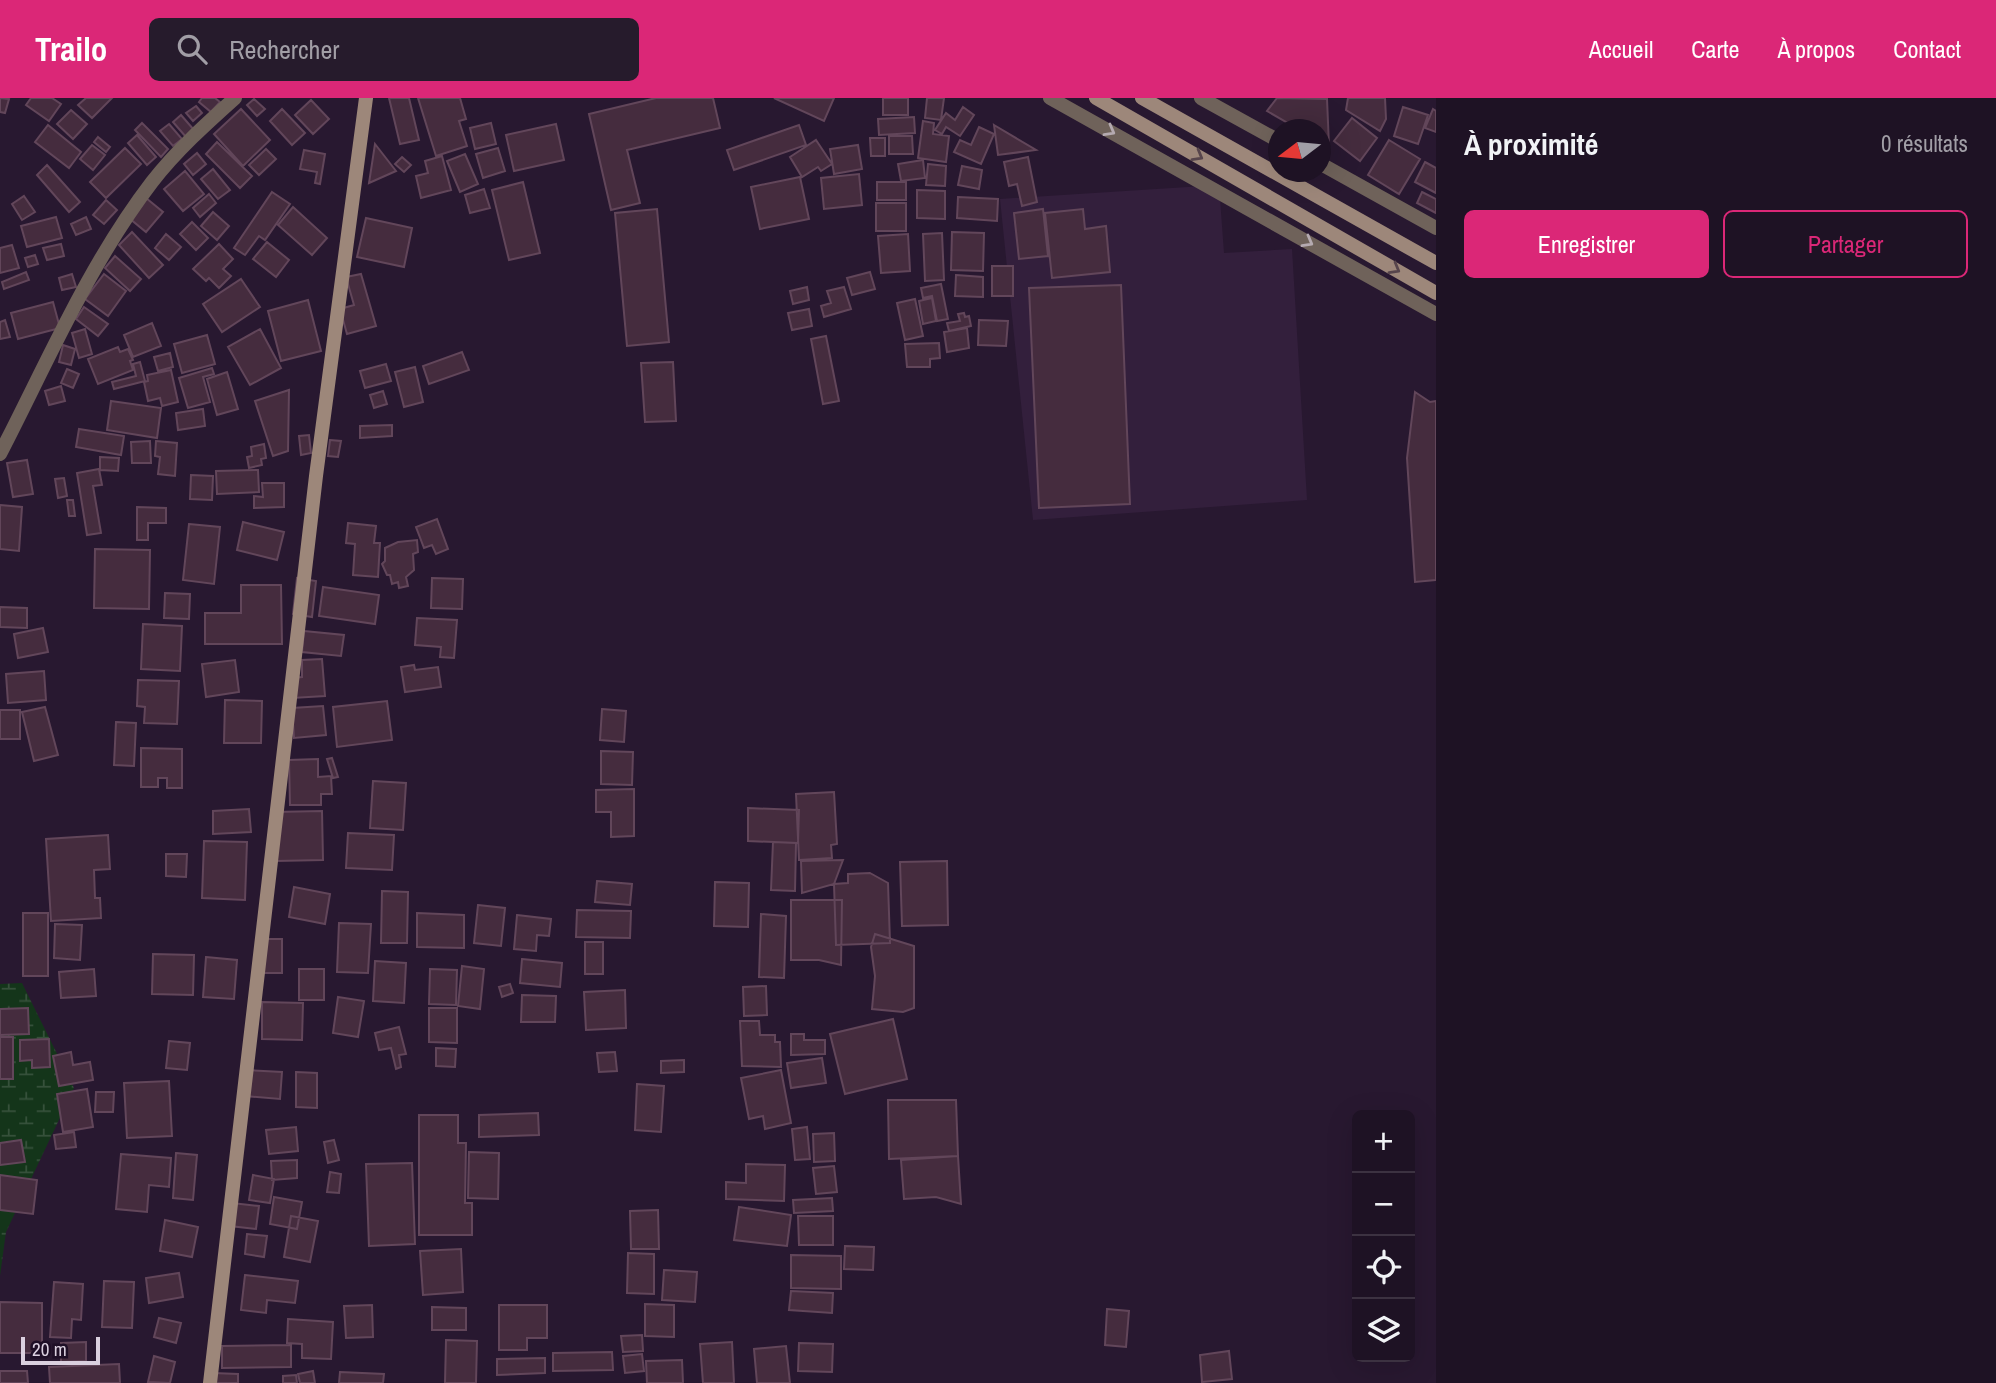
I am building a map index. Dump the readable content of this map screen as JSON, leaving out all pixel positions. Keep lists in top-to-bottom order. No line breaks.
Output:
{"scale_bar":"20 m","north":"left","page":{"header":"Trailo","search":"Rechercher","nav":["Accueil","Carte","À propos","Contact"],"heading":["À proximité","0 résultats"],"buttons":["Enregistrer","Partager"],"map_buttons":["+","−"],"scale":"20 m"}}
